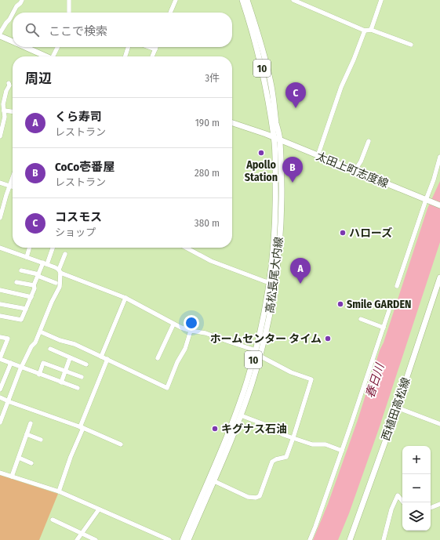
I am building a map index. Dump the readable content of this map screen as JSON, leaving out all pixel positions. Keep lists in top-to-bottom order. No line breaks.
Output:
{"streets":{"main road":["10","太田上町志度線","高松長尾大内線","西植田高松線"]},"crossings":[["太田上町志度線","高松長尾大内線"]],"water":["春日川"],"places":["Apollo Station","ハローズ","Smile GARDEN","ホームセンター タイム","キグナス石油"],"page":{"search":"ここで検索","heading":["周辺","3件"],"pins":["C","B","A"],"list":[{"mark":"A","name":"くら寿司","note":"レストラン","value":"190 m"},{"mark":"B","name":"CoCo壱番屋","note":"レストラン","value":"280 m"},{"mark":"C","name":"コスモス","note":"ショップ","value":"380 m"}],"map_buttons":["+","−"]}}
